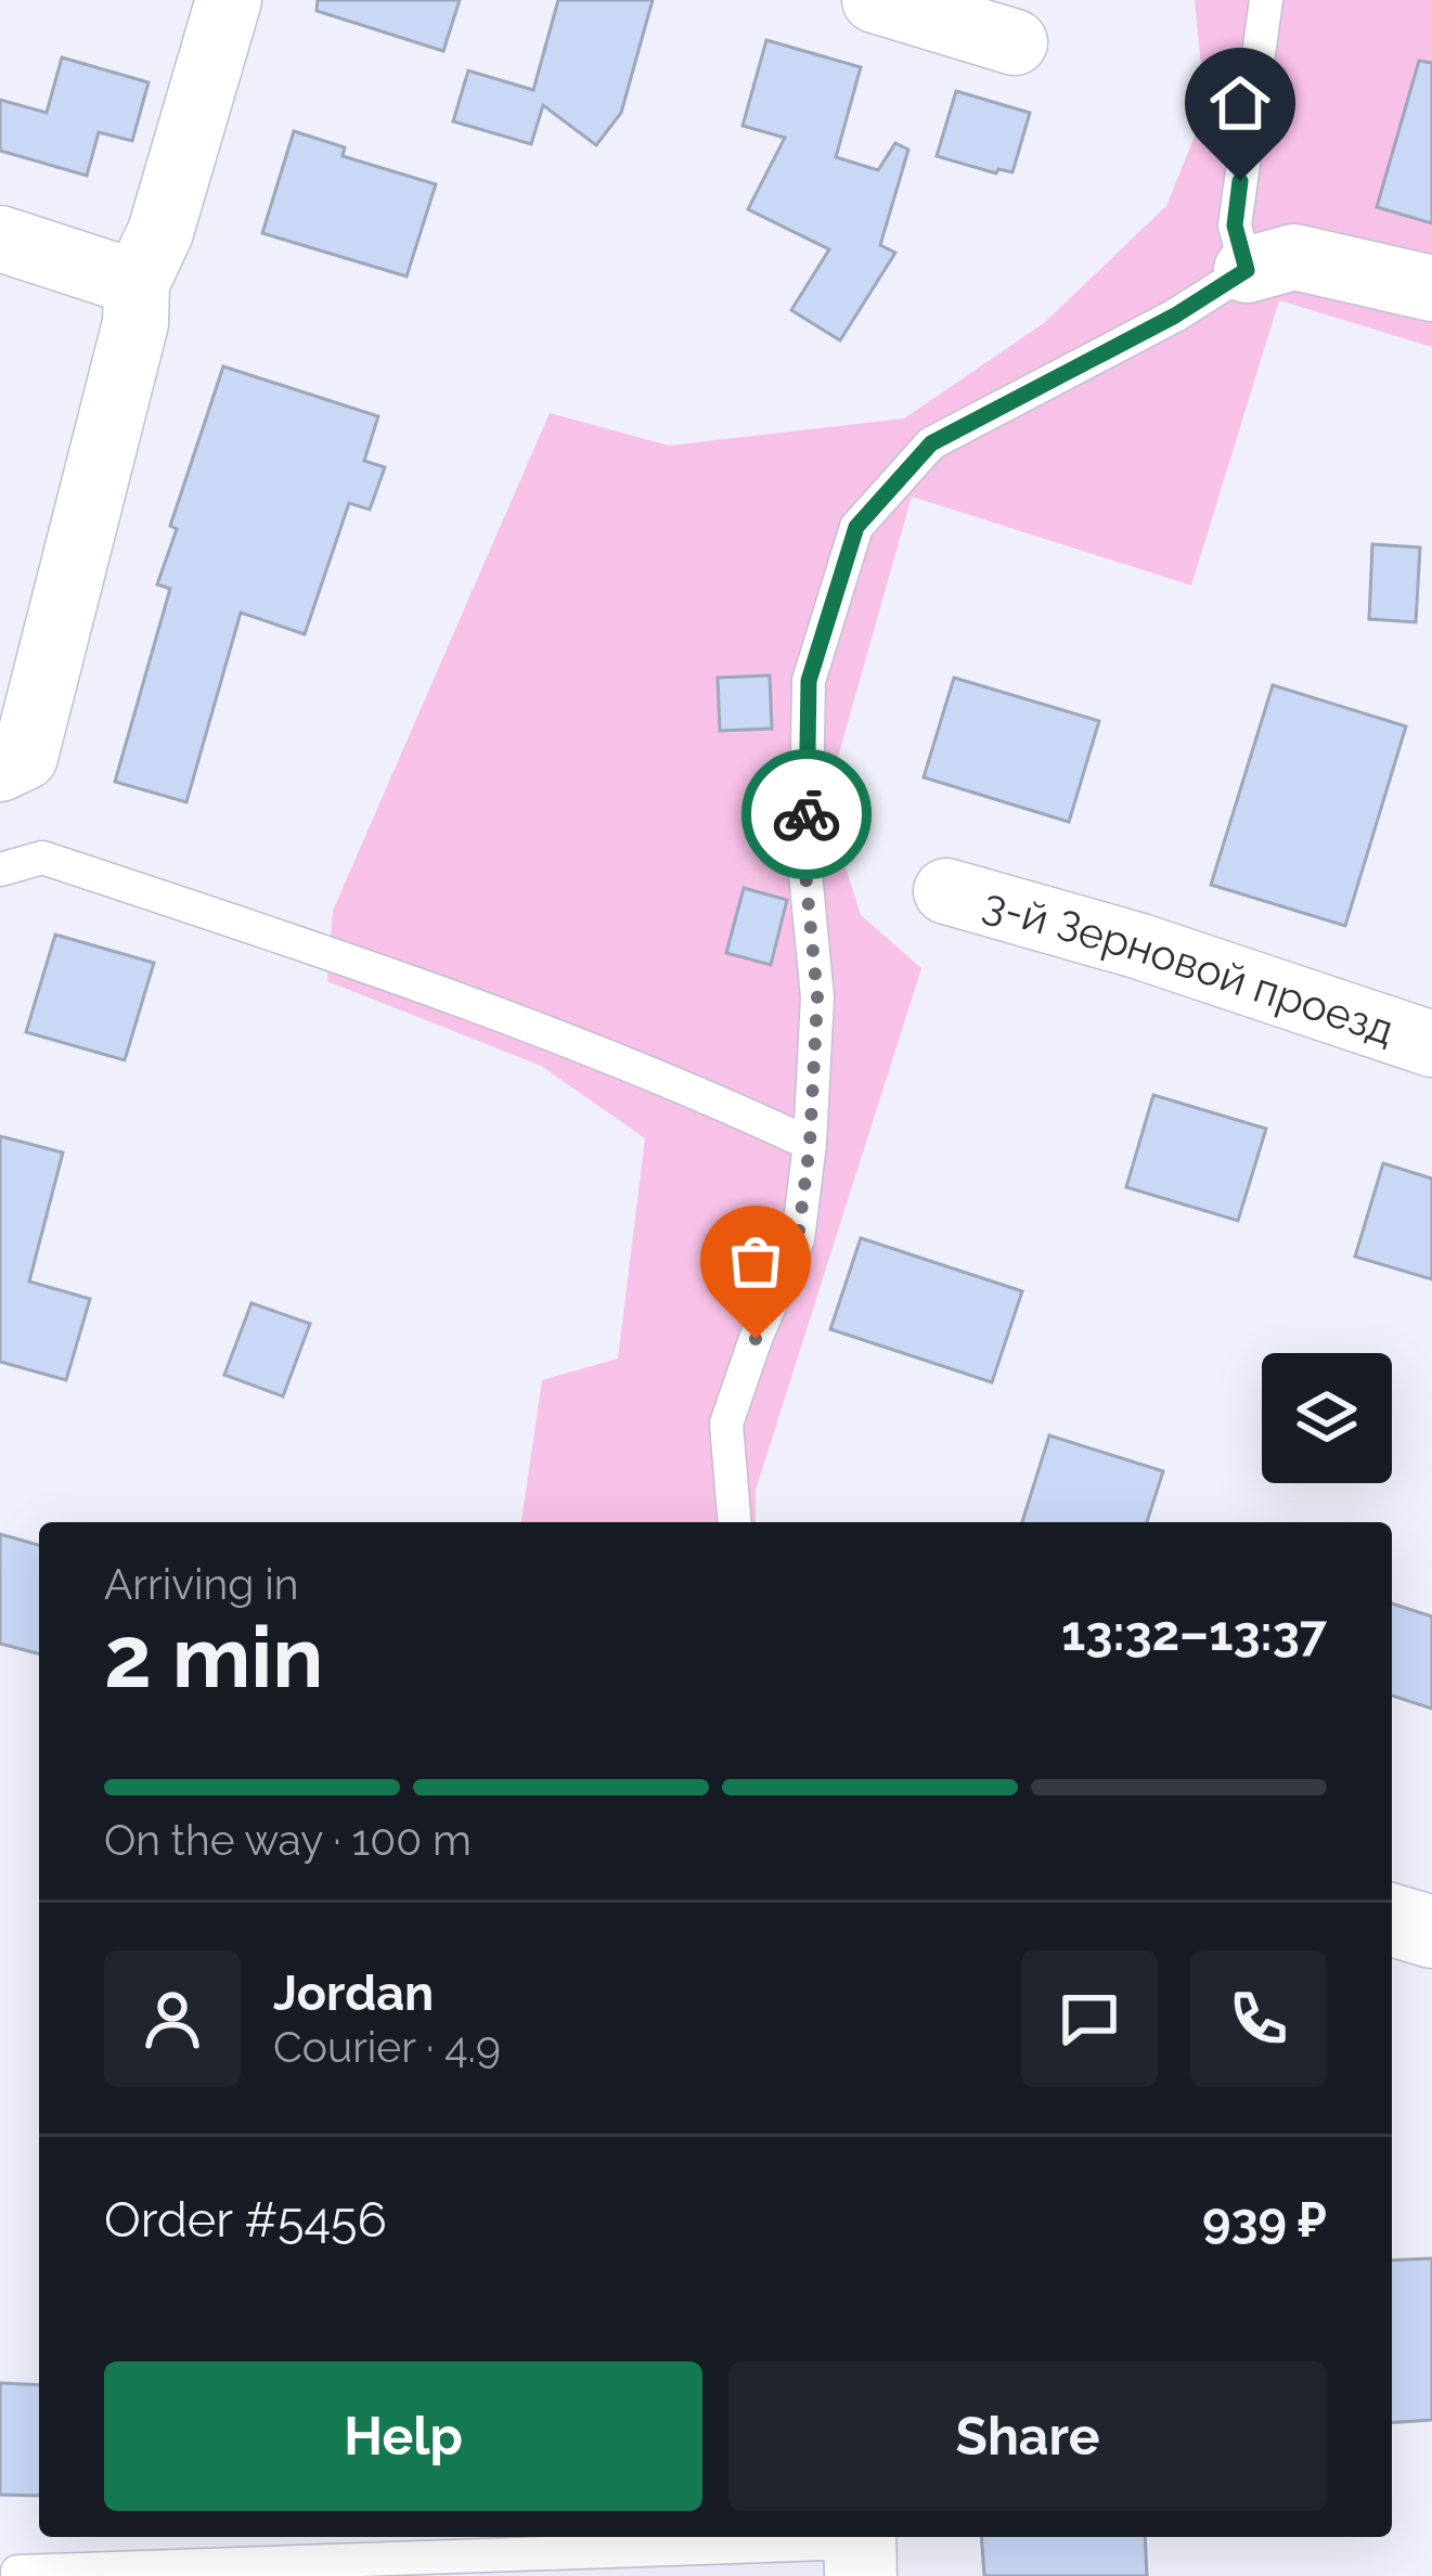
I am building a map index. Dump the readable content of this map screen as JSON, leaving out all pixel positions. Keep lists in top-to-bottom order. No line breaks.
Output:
{"streets":{"street":["3-й Зерновой проезд"]},"page":{"heading":["2 min","Arriving in","13:32–13:37"],"panel":["Jordan","Courier · 4.9","Order #5456","939 ₽"],"bar":"On the way · 100 m","buttons":["Help","Share"]}}
